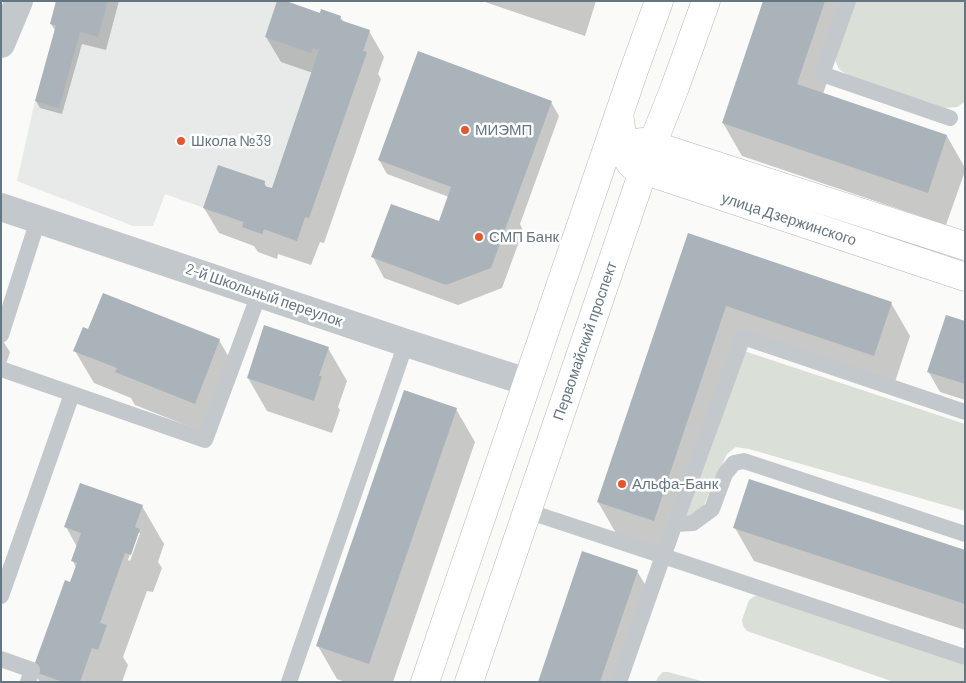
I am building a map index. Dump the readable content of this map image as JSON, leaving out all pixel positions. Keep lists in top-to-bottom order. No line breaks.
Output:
{"streets":{"main road":["улица Дзержинского","Первомайский проспект"],"street":["2-й Школьный переулок"]},"crossings":[["улица Дзержинского","Первомайский проспект"]],"places":["МИЭМП","Школа №39","СМП Банк","Альфа-Банк"]}
